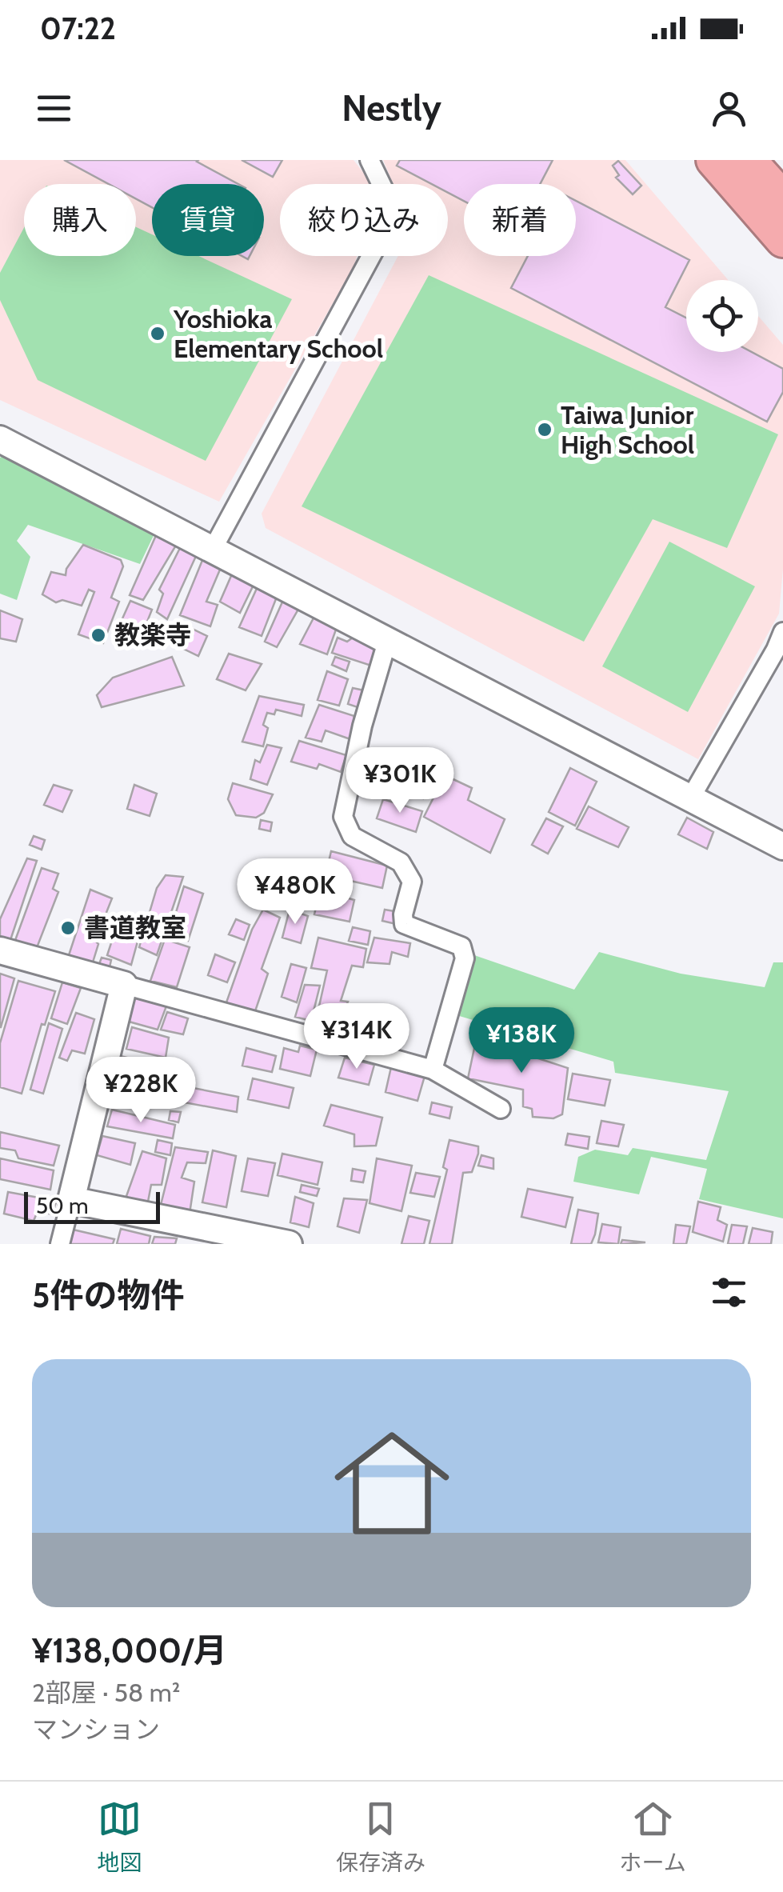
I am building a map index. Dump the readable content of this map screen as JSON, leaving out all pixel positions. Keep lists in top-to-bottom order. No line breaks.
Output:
{"places":["Yoshioka Elementary School","Taiwa Junior High School","教楽寺","書道教室"],"scale_bar":"50 m","page":{"status":"07:22","header":"Nestly","chip":["購入","賃貸","絞り込み","新着"],"price":["¥301K","¥480K","¥314K","¥138K","¥228K"],"scale":"50 m","heading":"5件の物件","list":[{"name":"¥138,000/月","note":"2部屋 · 58 m² · マンション"}],"tabs":["地図","保存済み","ホーム"]}}
